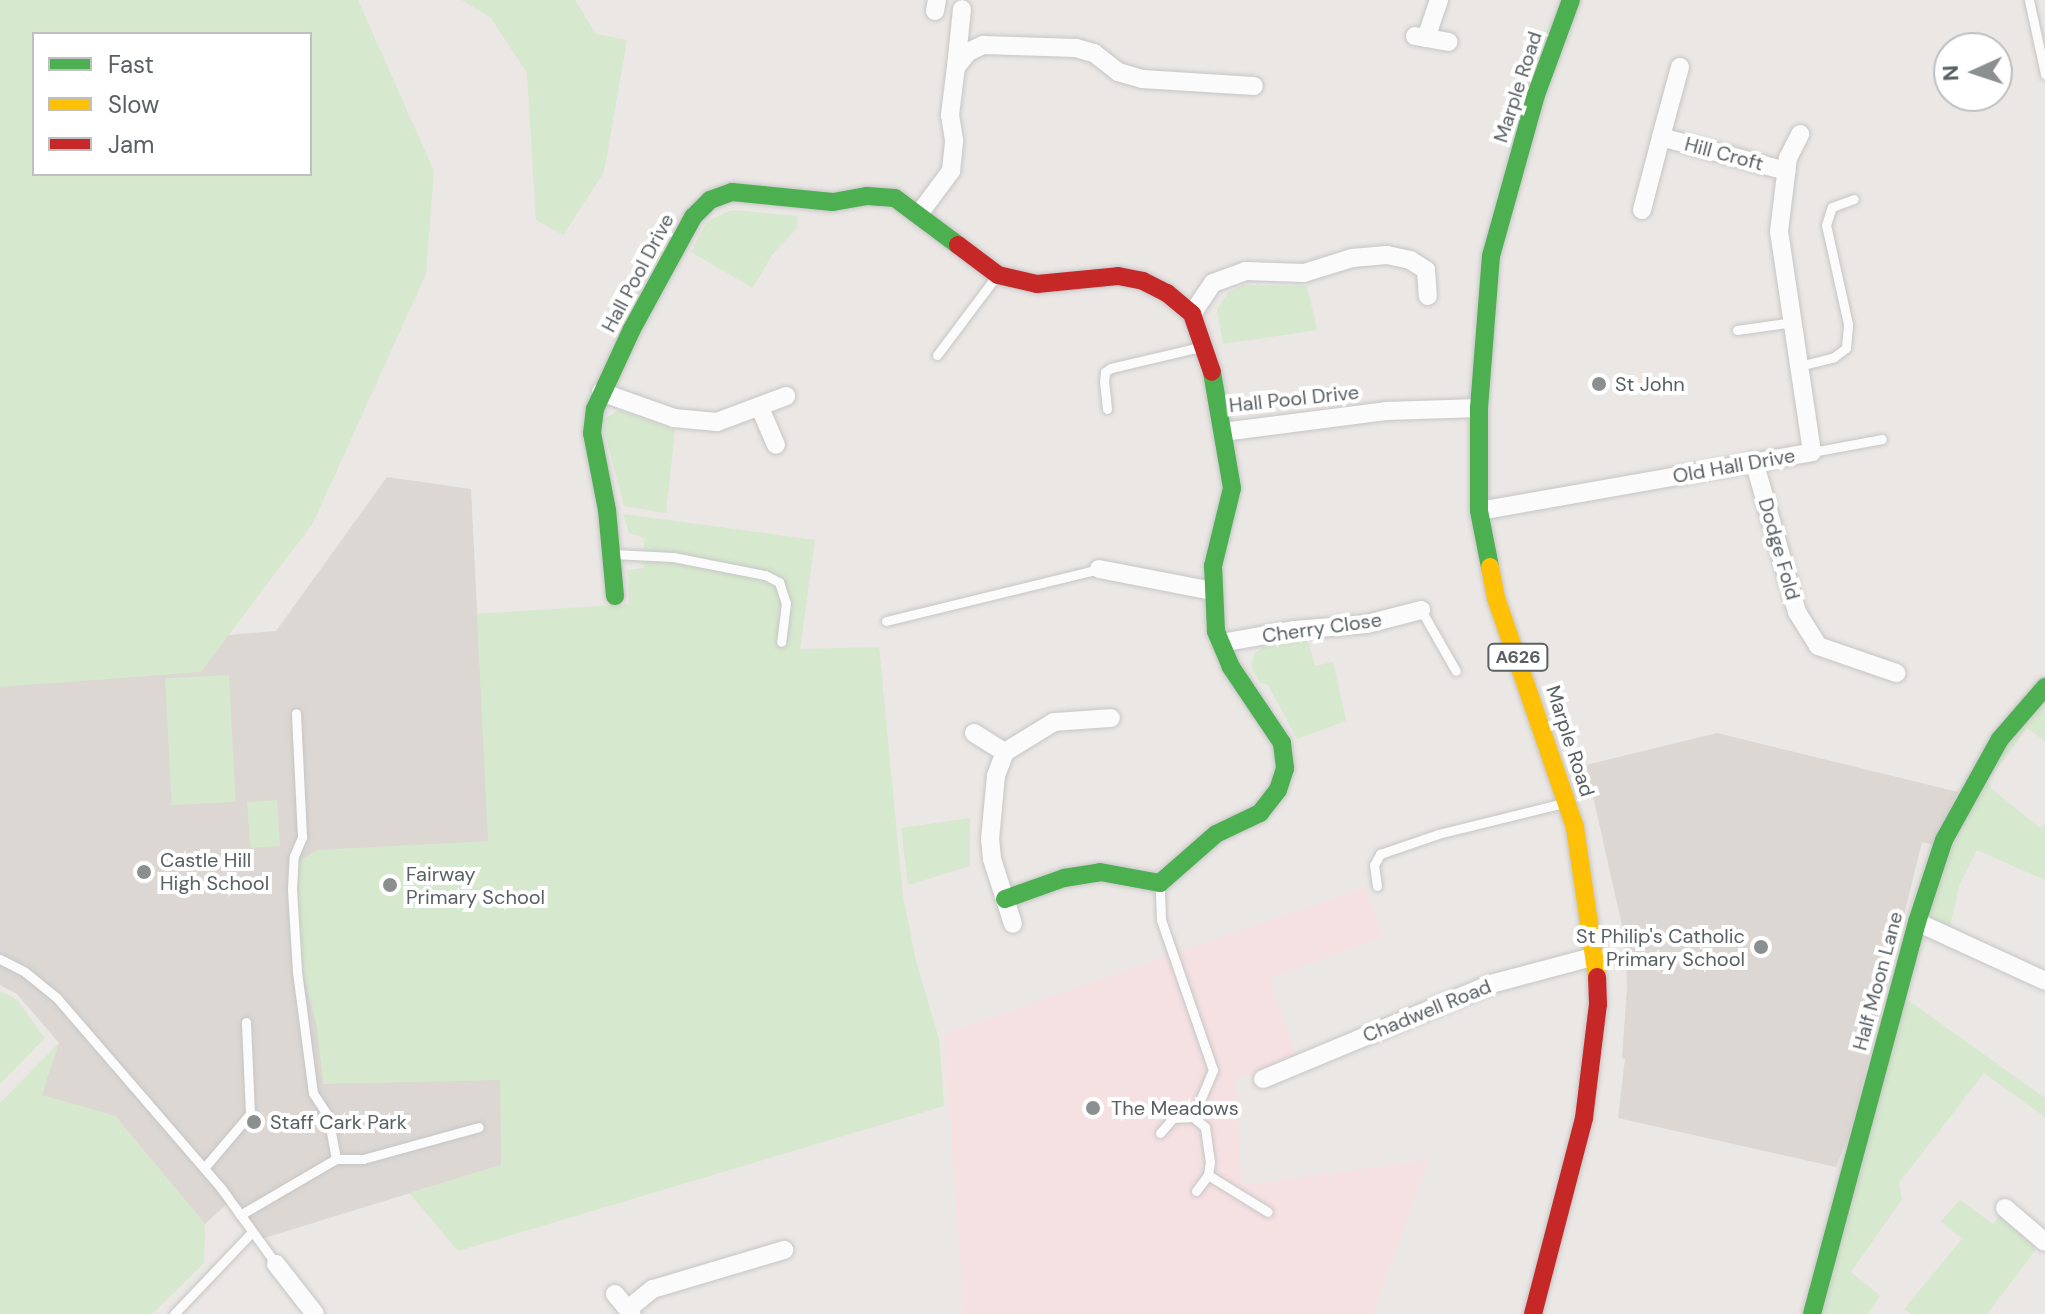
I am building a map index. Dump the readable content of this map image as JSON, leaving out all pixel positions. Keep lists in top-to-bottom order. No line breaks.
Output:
{"streets":{"street":["Marple Road","Hill Croft","Hall Pool Drive","Old Hall Drive","Dodge Fold","Cherry Close","A626","Half Moon Lane","Chadwell Road"]},"crossings":[["Marple Road","Hall Pool Drive"],["Marple Road","Old Hall Drive"],["Marple Road","Chadwell Road"],["Hill Croft","Old Hall Drive"],["Old Hall Drive","Dodge Fold"]],"places":["St John","Castle Hill High School","Fairway Primary School","St Philip's Catholic Primary School","The Meadows","Staff Cark Park"],"legend":["Fast","Slow","Jam"],"north":"left"}
